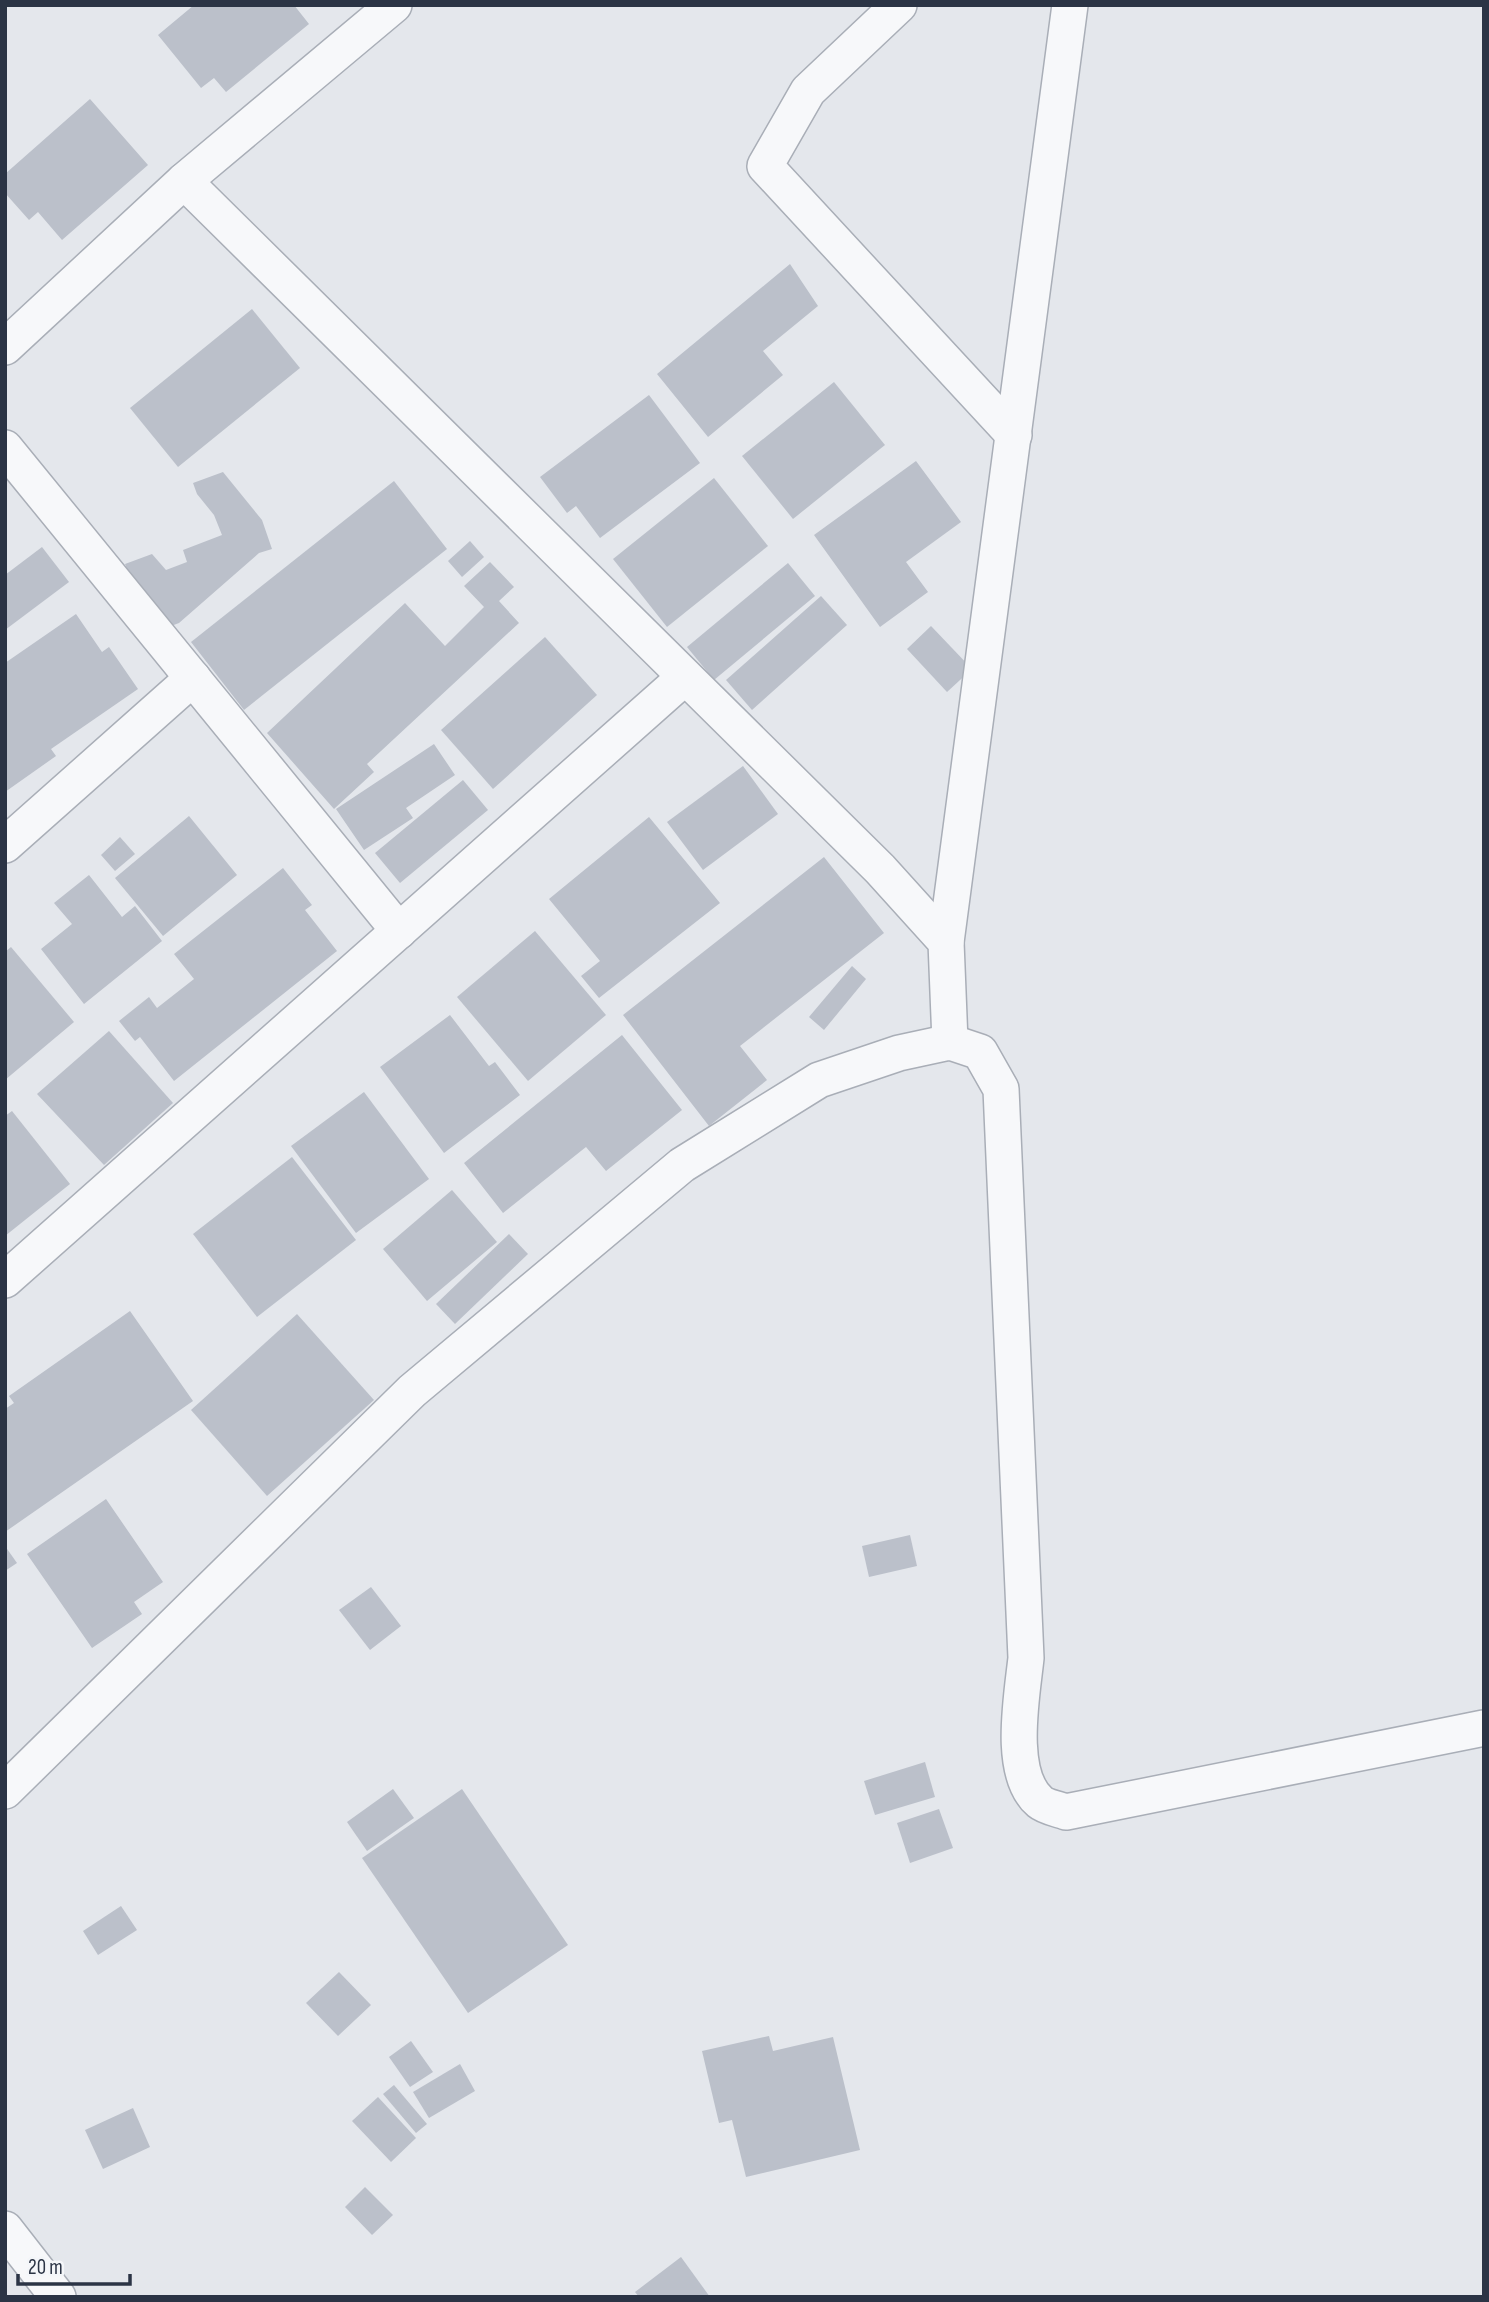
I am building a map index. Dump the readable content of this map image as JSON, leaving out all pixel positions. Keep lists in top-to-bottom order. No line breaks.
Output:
{"scale_bar":"20 m"}
